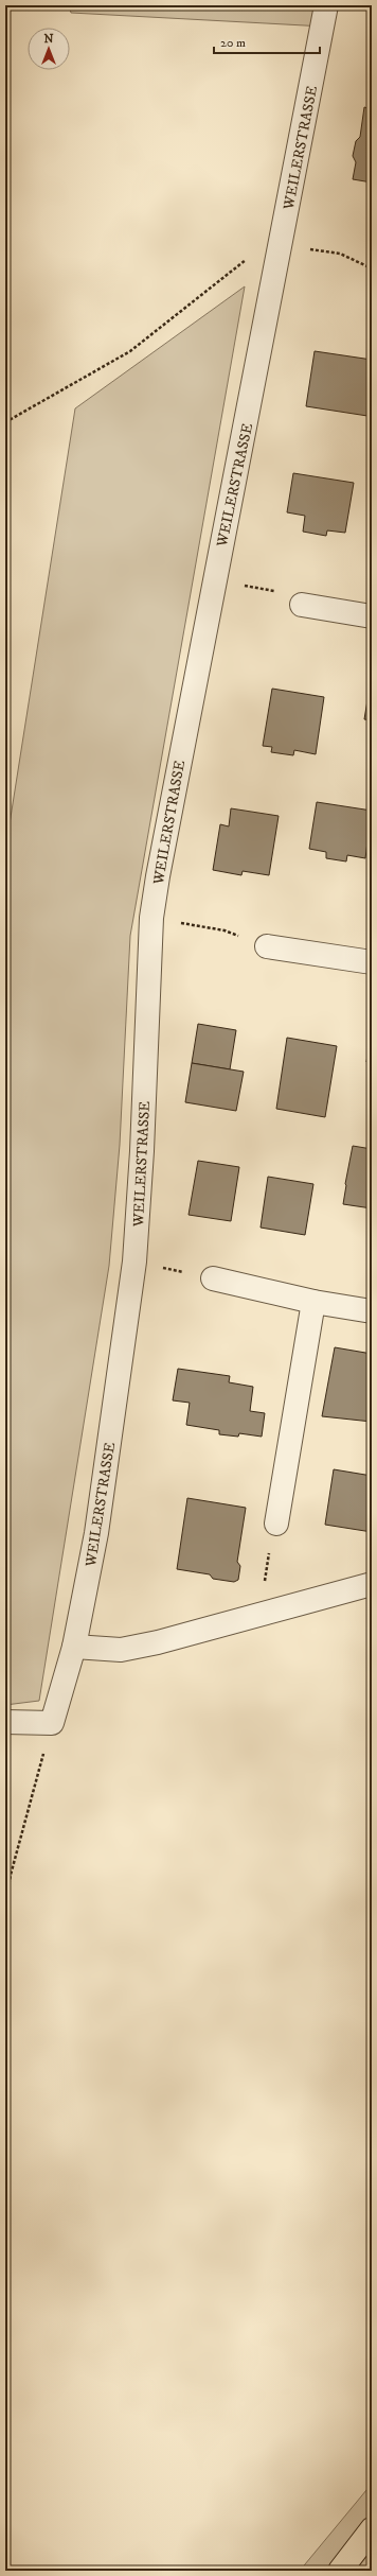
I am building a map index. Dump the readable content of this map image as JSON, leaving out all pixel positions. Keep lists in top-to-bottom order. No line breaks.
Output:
{"streets":{"street":["WEILERSTRASSE"]},"scale_bar":"20 m","north":"top"}
